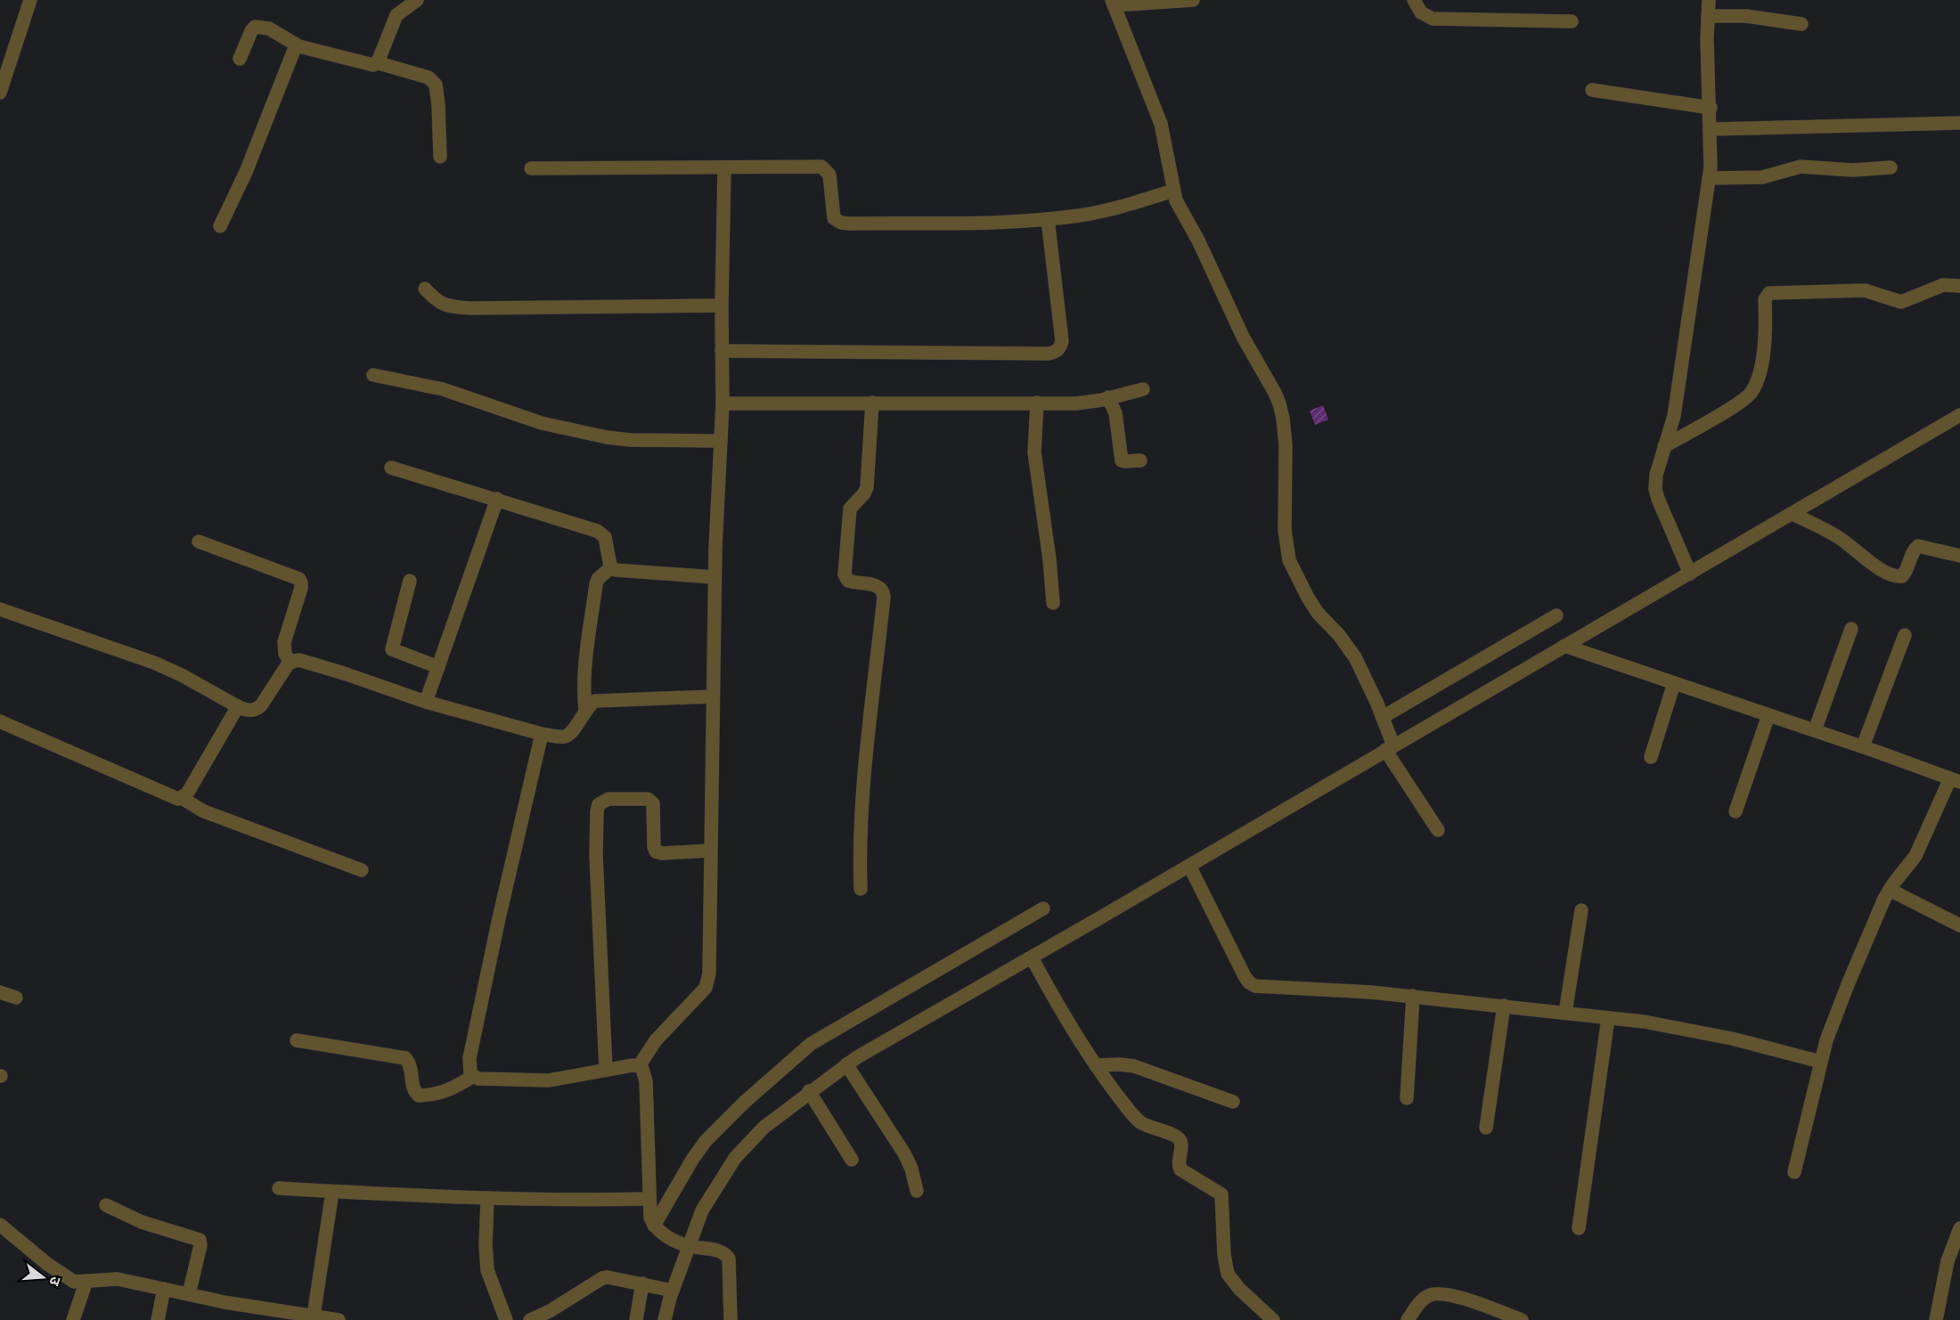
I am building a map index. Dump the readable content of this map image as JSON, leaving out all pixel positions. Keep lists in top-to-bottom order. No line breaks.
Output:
{"north":"right"}
